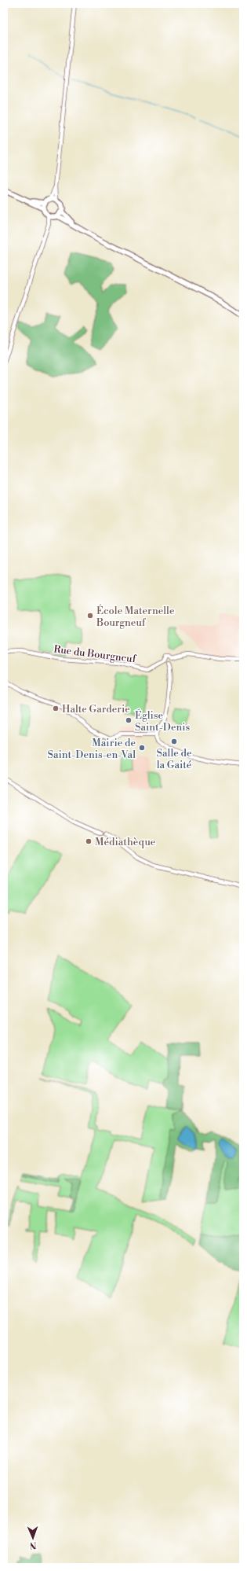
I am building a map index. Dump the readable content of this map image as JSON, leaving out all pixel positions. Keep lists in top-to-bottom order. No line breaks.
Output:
{"streets":{"street":["Rue du Bourgneuf"]},"places":["École Maternelle Bourgneuf","Halte Garderie","Église Saint-Denis","Salle de la Gaité","Mairie de Saint-Denis-en-Val","Médiathèque"],"north":"bottom"}
